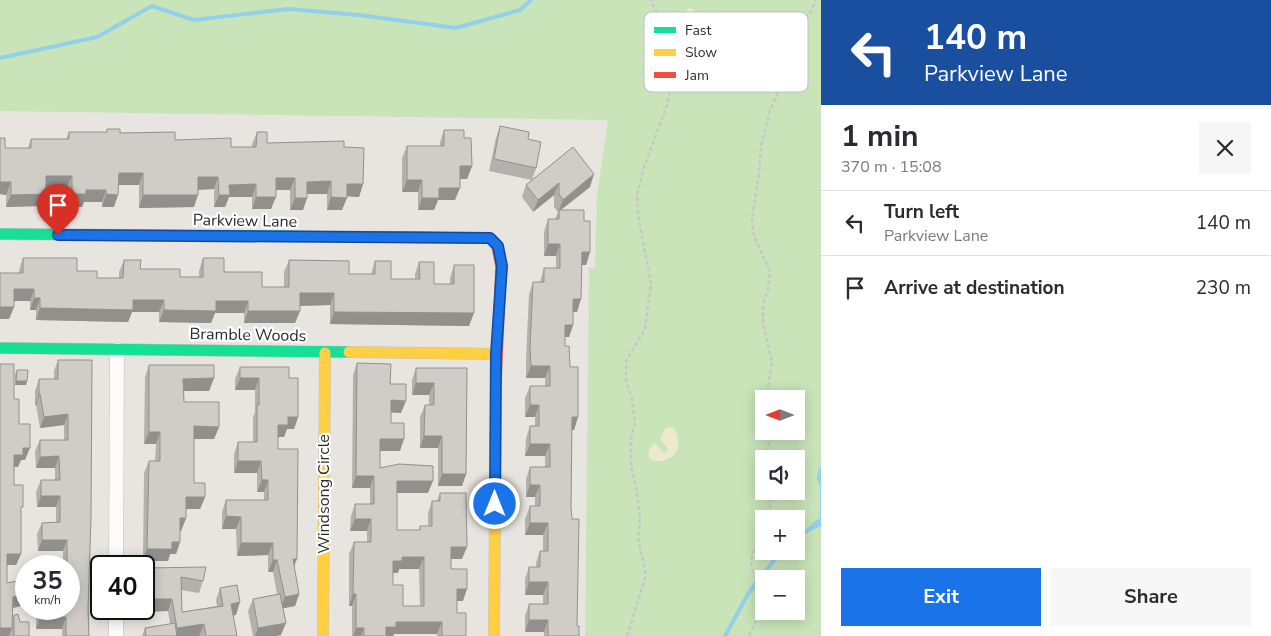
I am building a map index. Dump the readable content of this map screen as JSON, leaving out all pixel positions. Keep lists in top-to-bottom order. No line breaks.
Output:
{"streets":{"street":["Parkview Lane","Bramble Woods","Windsong Circle"]},"crossings":[["Parkview Lane","Bramble Woods"],["Bramble Woods","Windsong Circle"]],"legend":["Fast","Slow","Jam"],"north":"left","page":{"turn":["140 m","Parkview Lane"],"heading":["1 min","370 m · 15:08"],"list":[{"name":"Turn left","note":"Parkview Lane","value":"140 m"},{"name":"Arrive at destination","value":"230 m"}],"map_buttons":["+","−"],"speed":"35 km/h","limit":"40","buttons":["Exit","Share"]}}
